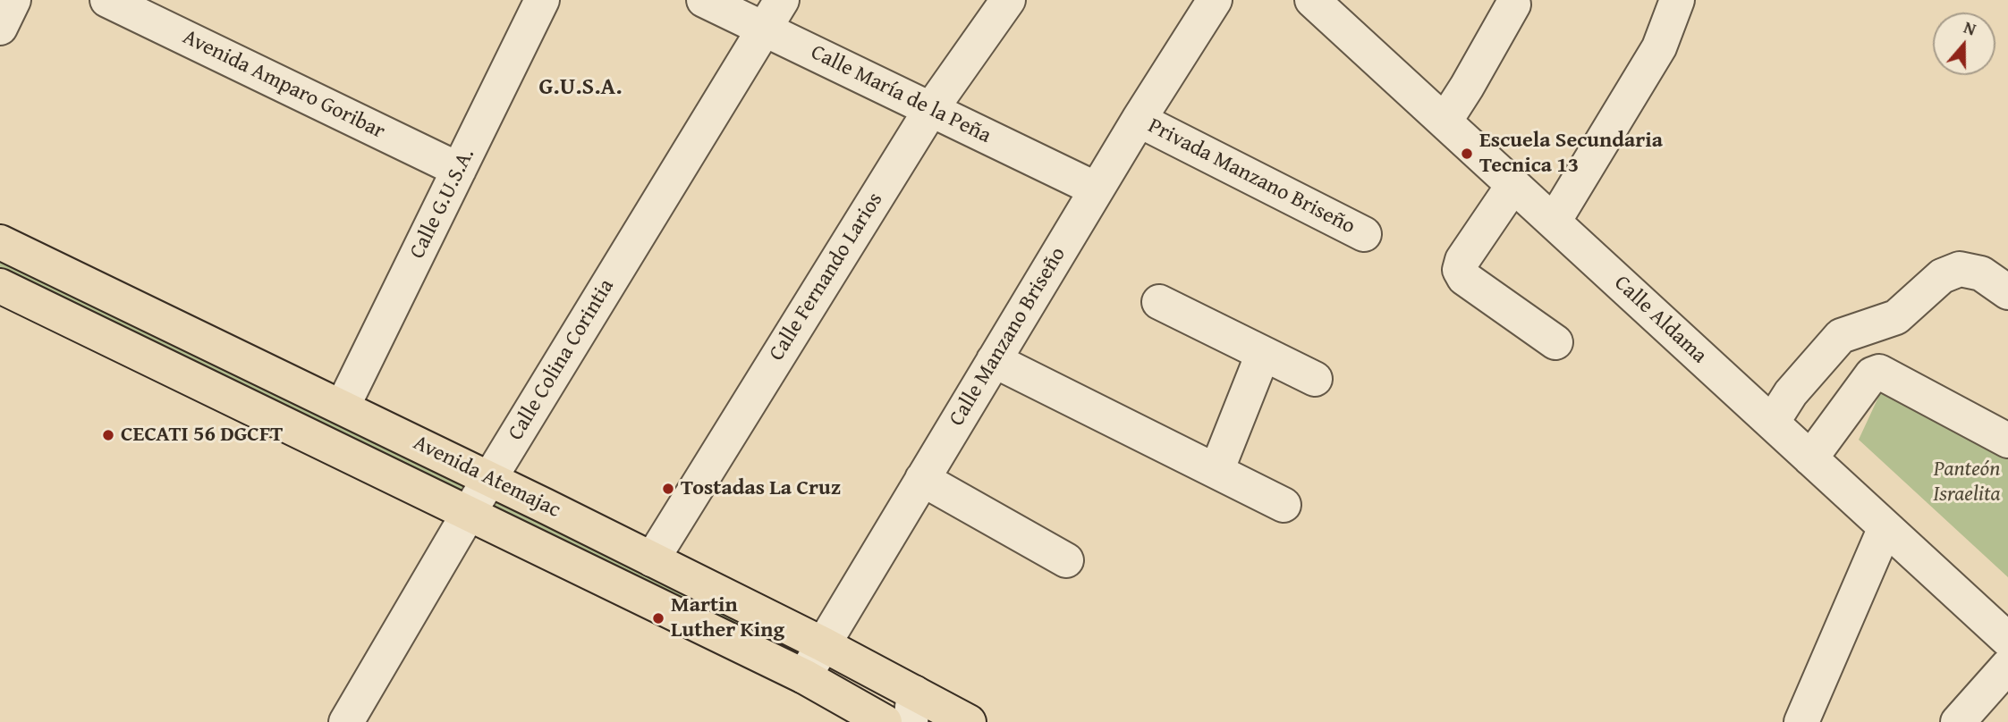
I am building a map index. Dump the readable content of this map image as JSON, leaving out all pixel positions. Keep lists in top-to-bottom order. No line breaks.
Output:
{"streets":{"main road":["Avenida Atemajac"],"street":["Avenida Amparo Goribar","Calle María de la Peña","Privada Manzano Briseño","Calle G.U.S.A.","Calle Fernando Larios","Calle Aldama","Calle Manzano Briseño","Calle Colina Corintia"]},"crossings":[["Avenida Amparo Goribar","Calle G.U.S.A."],["Calle María de la Peña","Calle Fernando Larios"],["Calle María de la Peña","Calle Manzano Briseño"],["Calle María de la Peña","Calle Colina Corintia"],["Privada Manzano Briseño","Calle Manzano Briseño"],["Calle G.U.S.A.","Avenida Atemajac"],["Calle Fernando Larios","Avenida Atemajac"],["Calle Manzano Briseño","Avenida Atemajac"],["Calle Colina Corintia","Avenida Atemajac"]],"districts":["G.U.S.A."],"parks":["Panteón Israelita"],"places":["Escuela Secundaria Tecnica 13","CECATI 56 DGCFT","Tostadas La Cruz","Martin Luther King"],"north":"top"}
